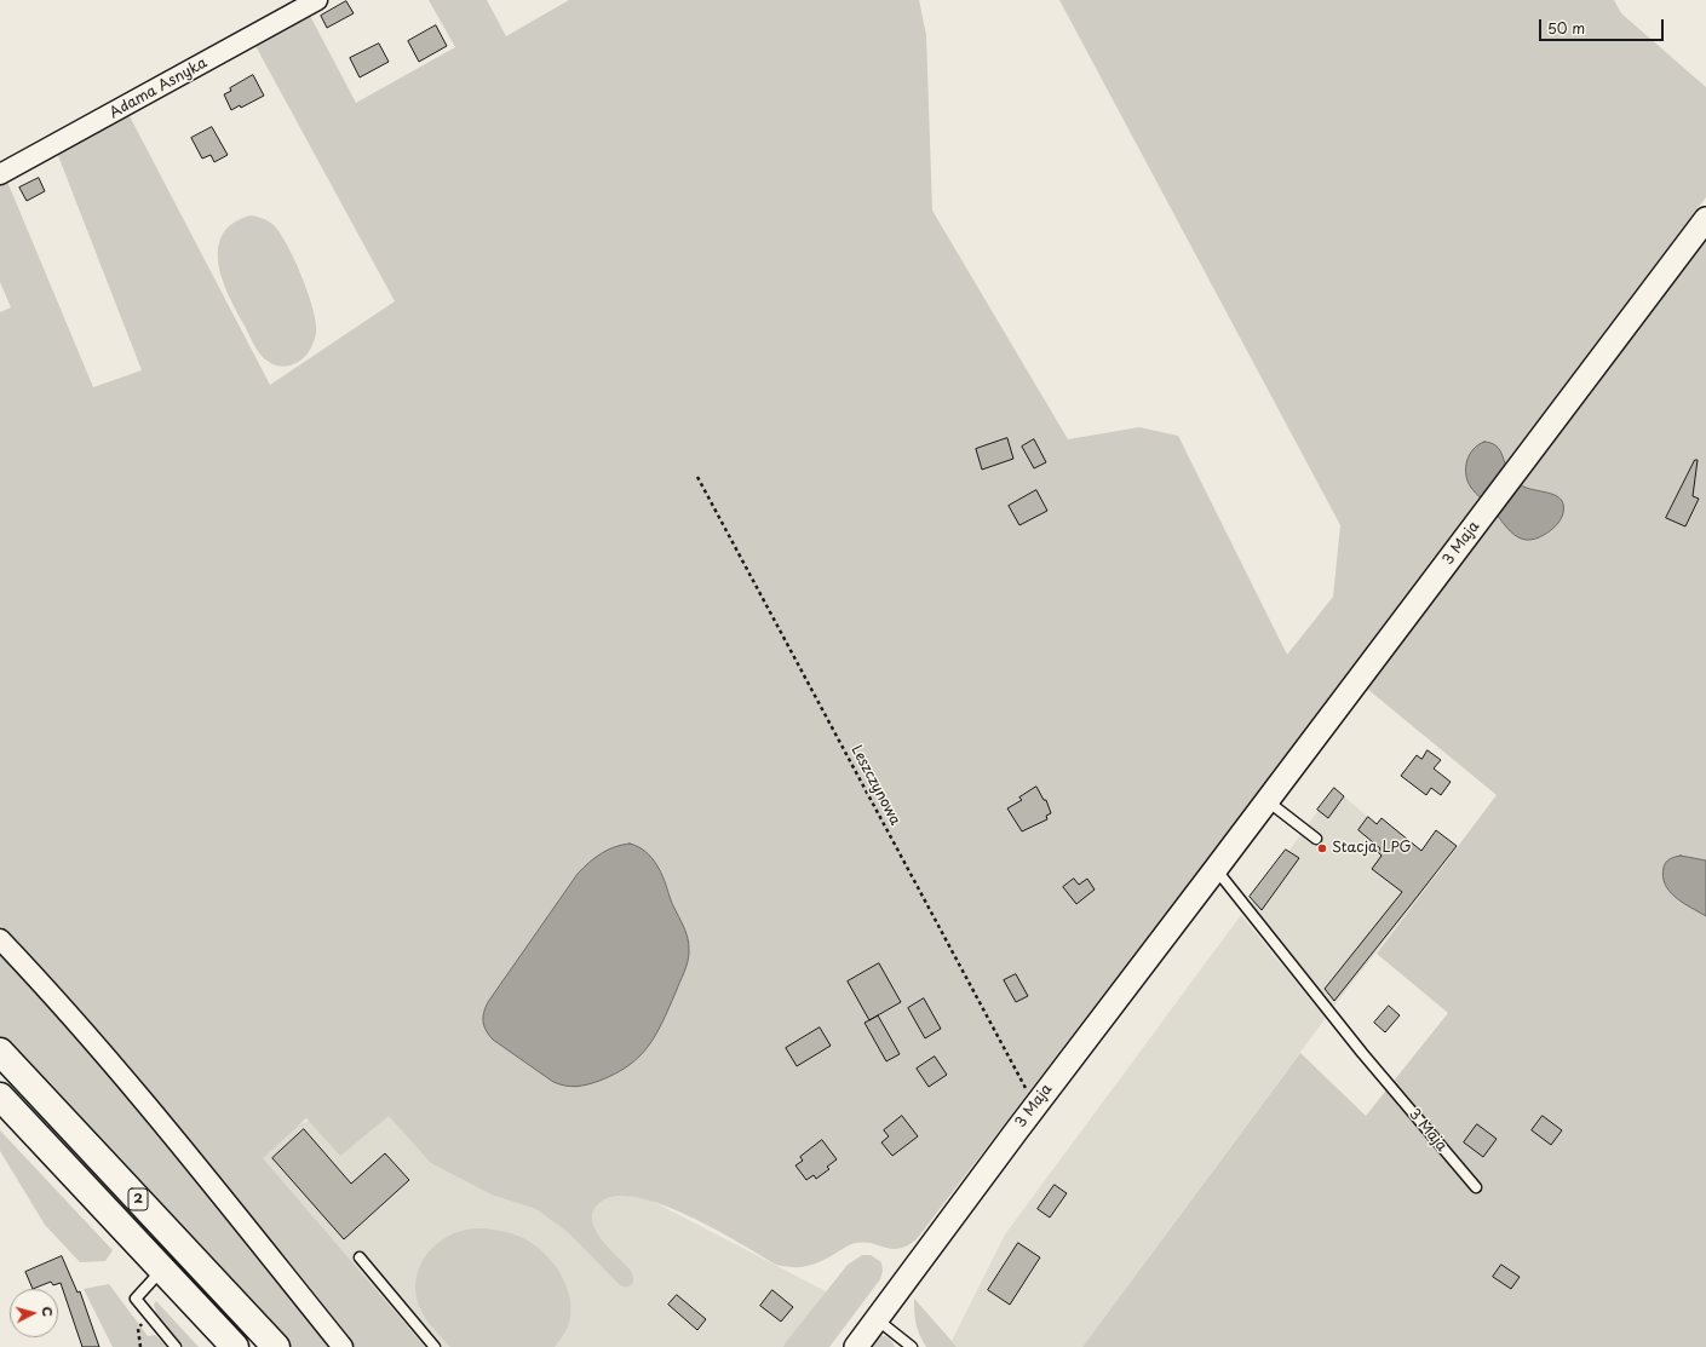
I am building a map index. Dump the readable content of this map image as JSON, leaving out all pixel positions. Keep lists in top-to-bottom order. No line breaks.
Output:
{"streets":{"highway":["2"],"street":["Adama Asnyka","3 Maja"],"path":["Leszczynowa"]},"crossings":[["3 Maja","Leszczynowa"]],"places":["Stacja LPG"],"scale_bar":"50 m","north":"right"}
